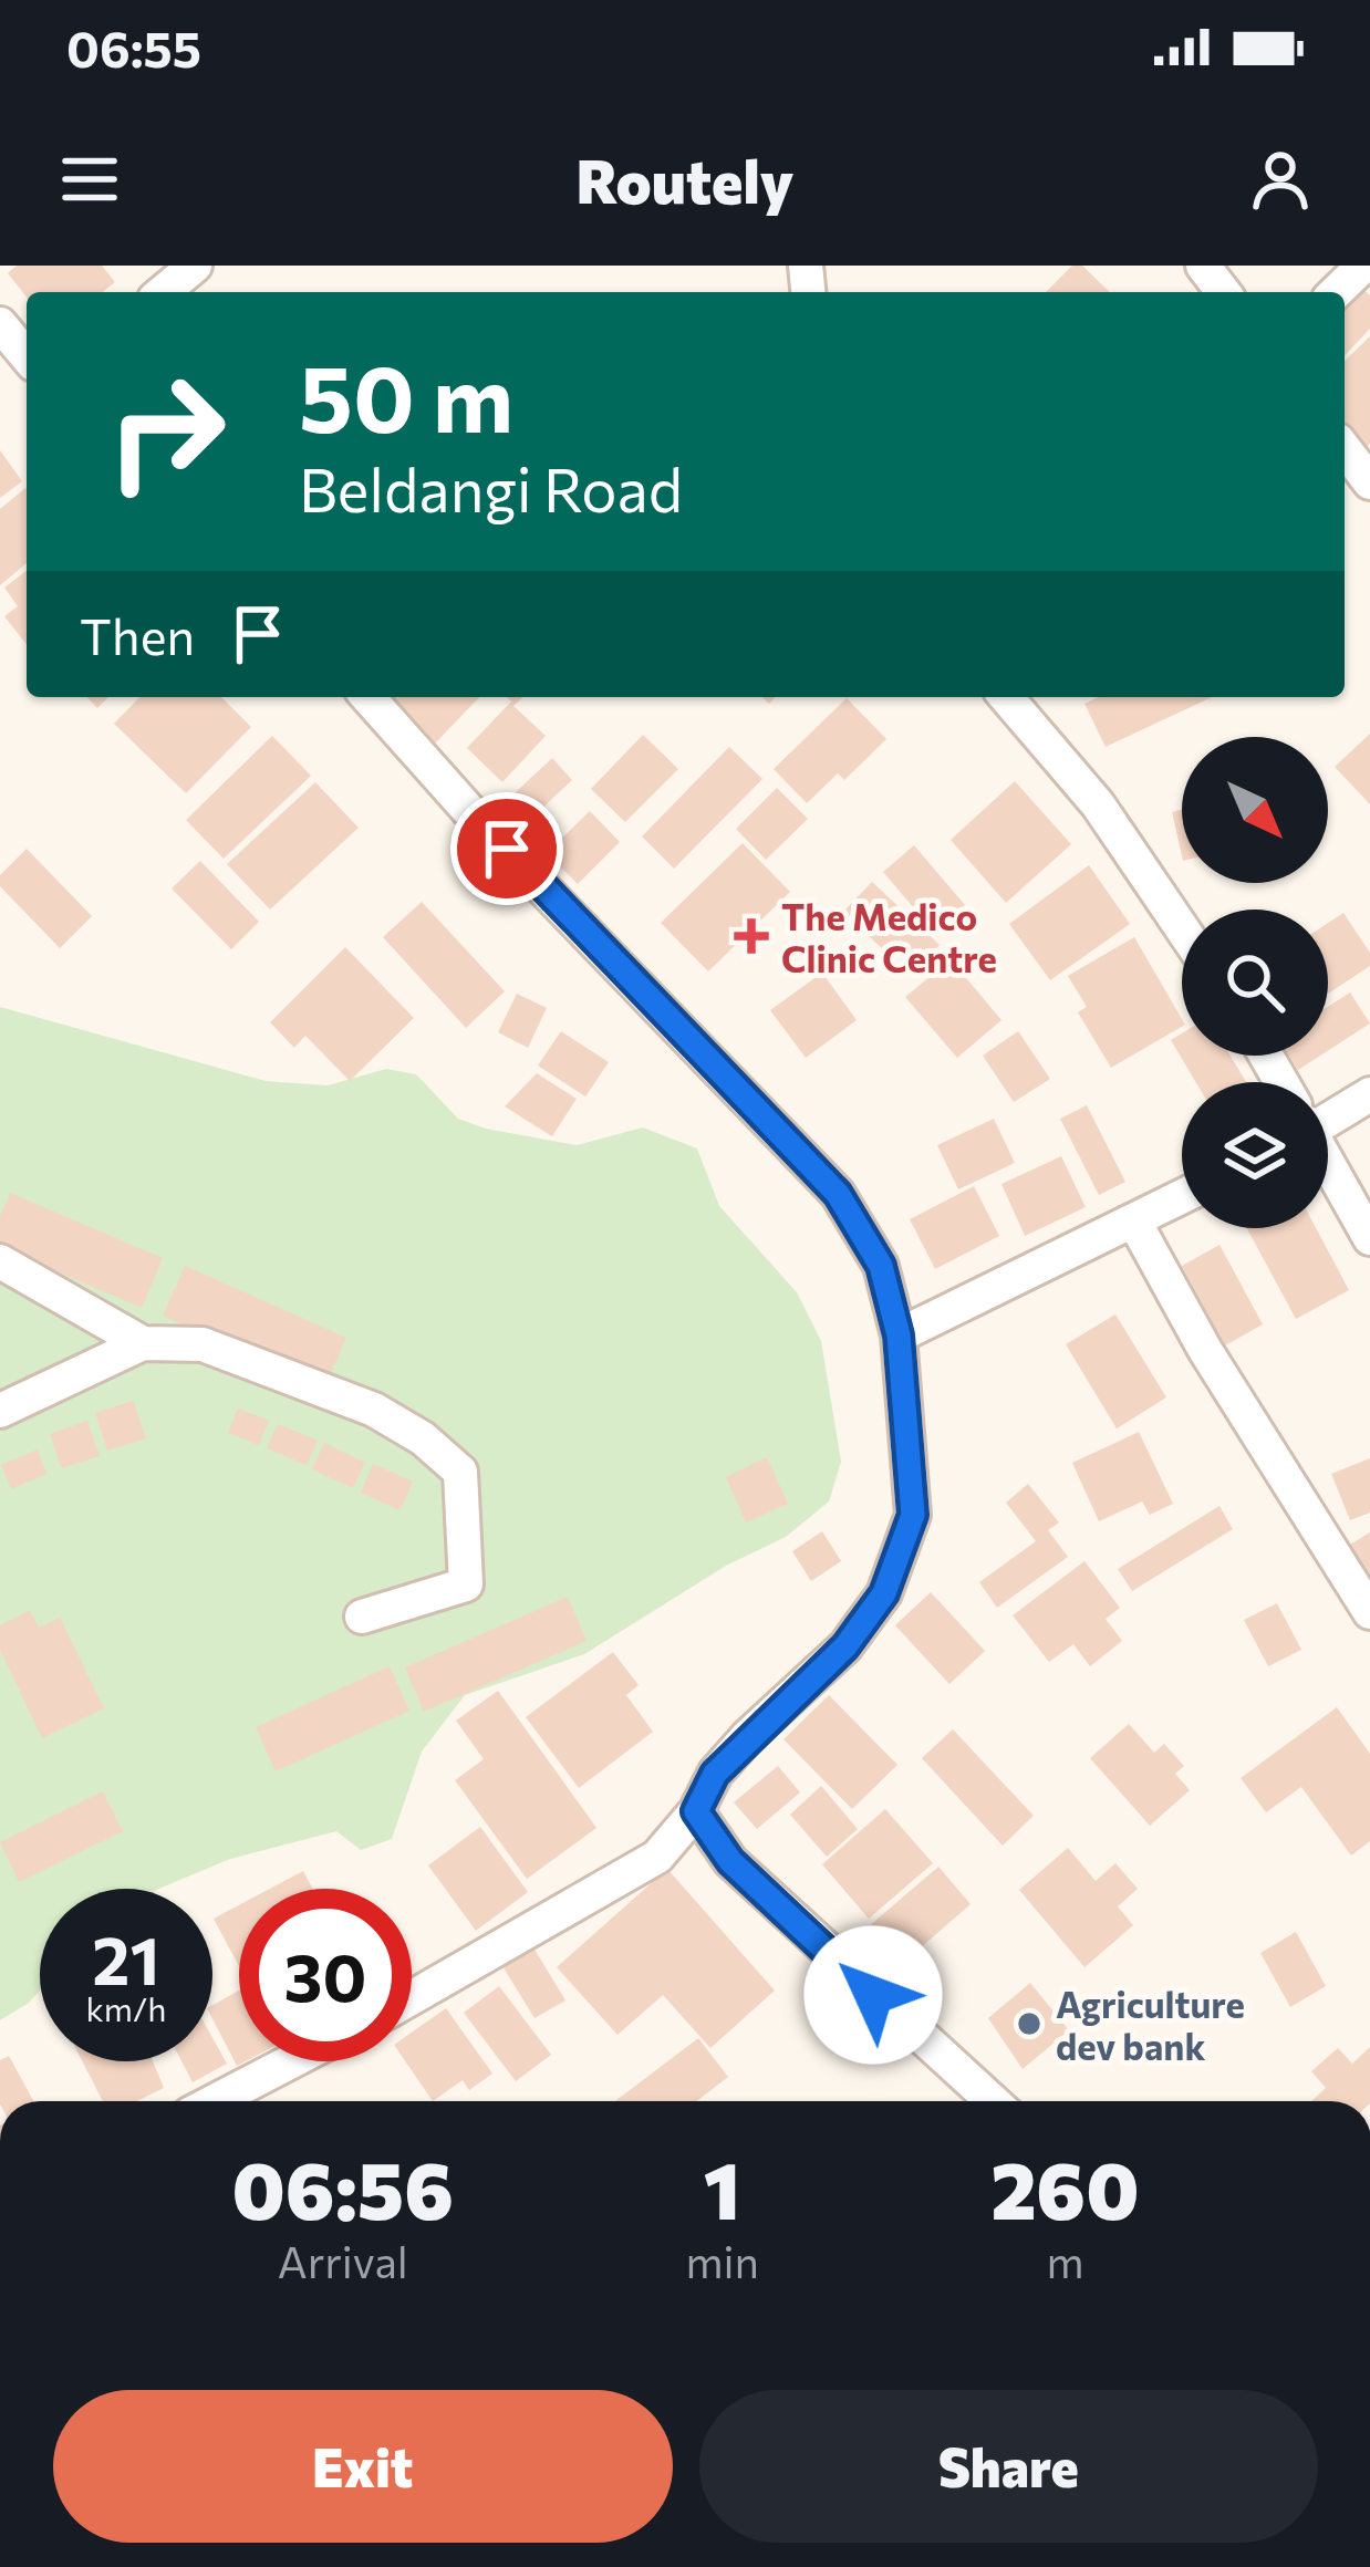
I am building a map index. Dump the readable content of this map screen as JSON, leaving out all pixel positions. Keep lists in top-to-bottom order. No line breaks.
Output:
{"places":{"health":["The Medico Clinic Centre"],"other":["Agriculture dev bank"]},"north":"bottom right","page":{"status":"06:55","header":"Routely","turn":["50 m","Beldangi Road"],"then":"Then","speed":"21 km/h","limit":"30","eta":["06:56","Arrival","1","min","260","m"],"buttons":["Exit","Share"]}}
